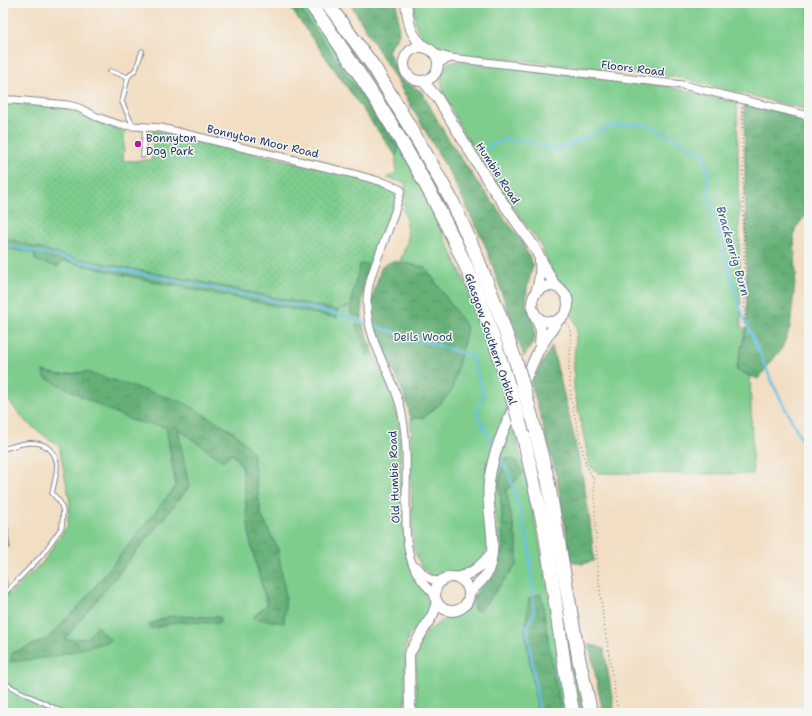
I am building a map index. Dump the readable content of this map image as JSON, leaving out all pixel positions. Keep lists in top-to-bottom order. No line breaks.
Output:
{"streets":{"highway":["Glasgow Southern Orbital"],"street":["Floors Road","Bonnyton Moor Road","Humbie Road","Old Humbie Road"]},"crossings":[["Floors Road","Humbie Road"],["Bonnyton Moor Road","Old Humbie Road"]],"water":["Brackenrig Burn"],"parks":["Deils Wood"],"places":["Bonnyton Dog Park"]}
